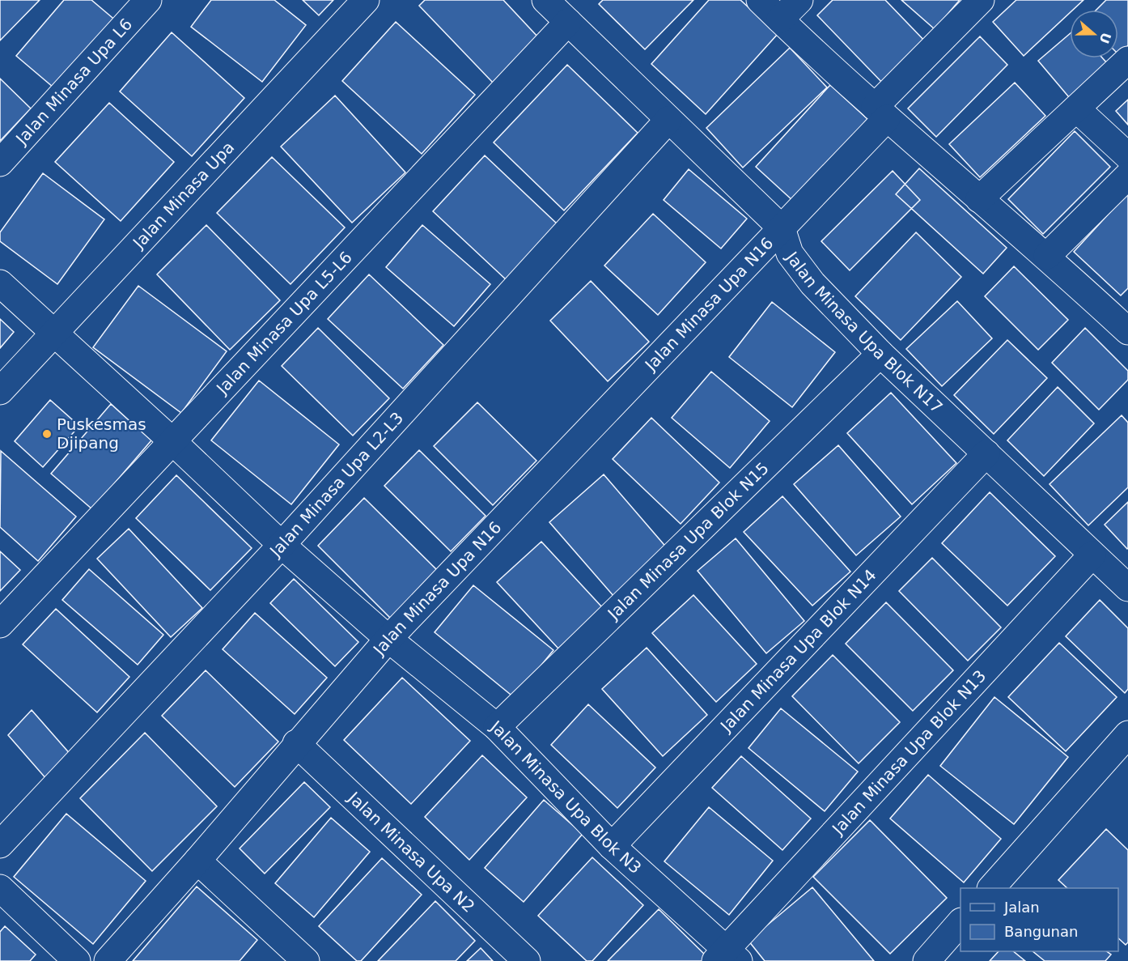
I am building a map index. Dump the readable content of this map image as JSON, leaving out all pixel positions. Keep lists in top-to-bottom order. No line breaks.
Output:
{"streets":{"street":["Jalan Minasa Upa L6","Jalan Minasa Upa","Jalan Minasa Upa N16","Jalan Minasa Upa L5-L6","Jalan Minasa Upa Blok N17","Jalan Minasa Upa L2-L3","Jalan Minasa Upa Blok N15","Jalan Minasa Upa Blok N14","Jalan Minasa Upa Blok N13","Jalan Minasa Upa Blok N3","Jalan Minasa Upa N2"]},"crossings":[["Jalan Minasa Upa","Jalan Minasa Upa Blok N3"],["Jalan Minasa Upa N16","Jalan Minasa Upa Blok N17"],["Jalan Minasa Upa N16","Jalan Minasa Upa Blok N3"],["Jalan Minasa Upa N16","Jalan Minasa Upa N2"],["Jalan Minasa Upa L5-L6","Jalan Minasa Upa Blok N17"],["Jalan Minasa Upa L5-L6","Jalan Minasa Upa Blok N3"],["Jalan Minasa Upa Blok N17","Jalan Minasa Upa L2-L3"],["Jalan Minasa Upa Blok N17","Jalan Minasa Upa Blok N15"],["Jalan Minasa Upa Blok N17","Jalan Minasa Upa Blok N14"],["Jalan Minasa Upa Blok N17","Jalan Minasa Upa Blok N13"],["Jalan Minasa Upa L2-L3","Jalan Minasa Upa Blok N3"],["Jalan Minasa Upa Blok N15","Jalan Minasa Upa Blok N3"],["Jalan Minasa Upa Blok N14","Jalan Minasa Upa Blok N3"],["Jalan Minasa Upa Blok N13","Jalan Minasa Upa Blok N3"]],"places":["Puskesmas Djipang"],"legend":["Jalan","Bangunan"],"north":"right"}
